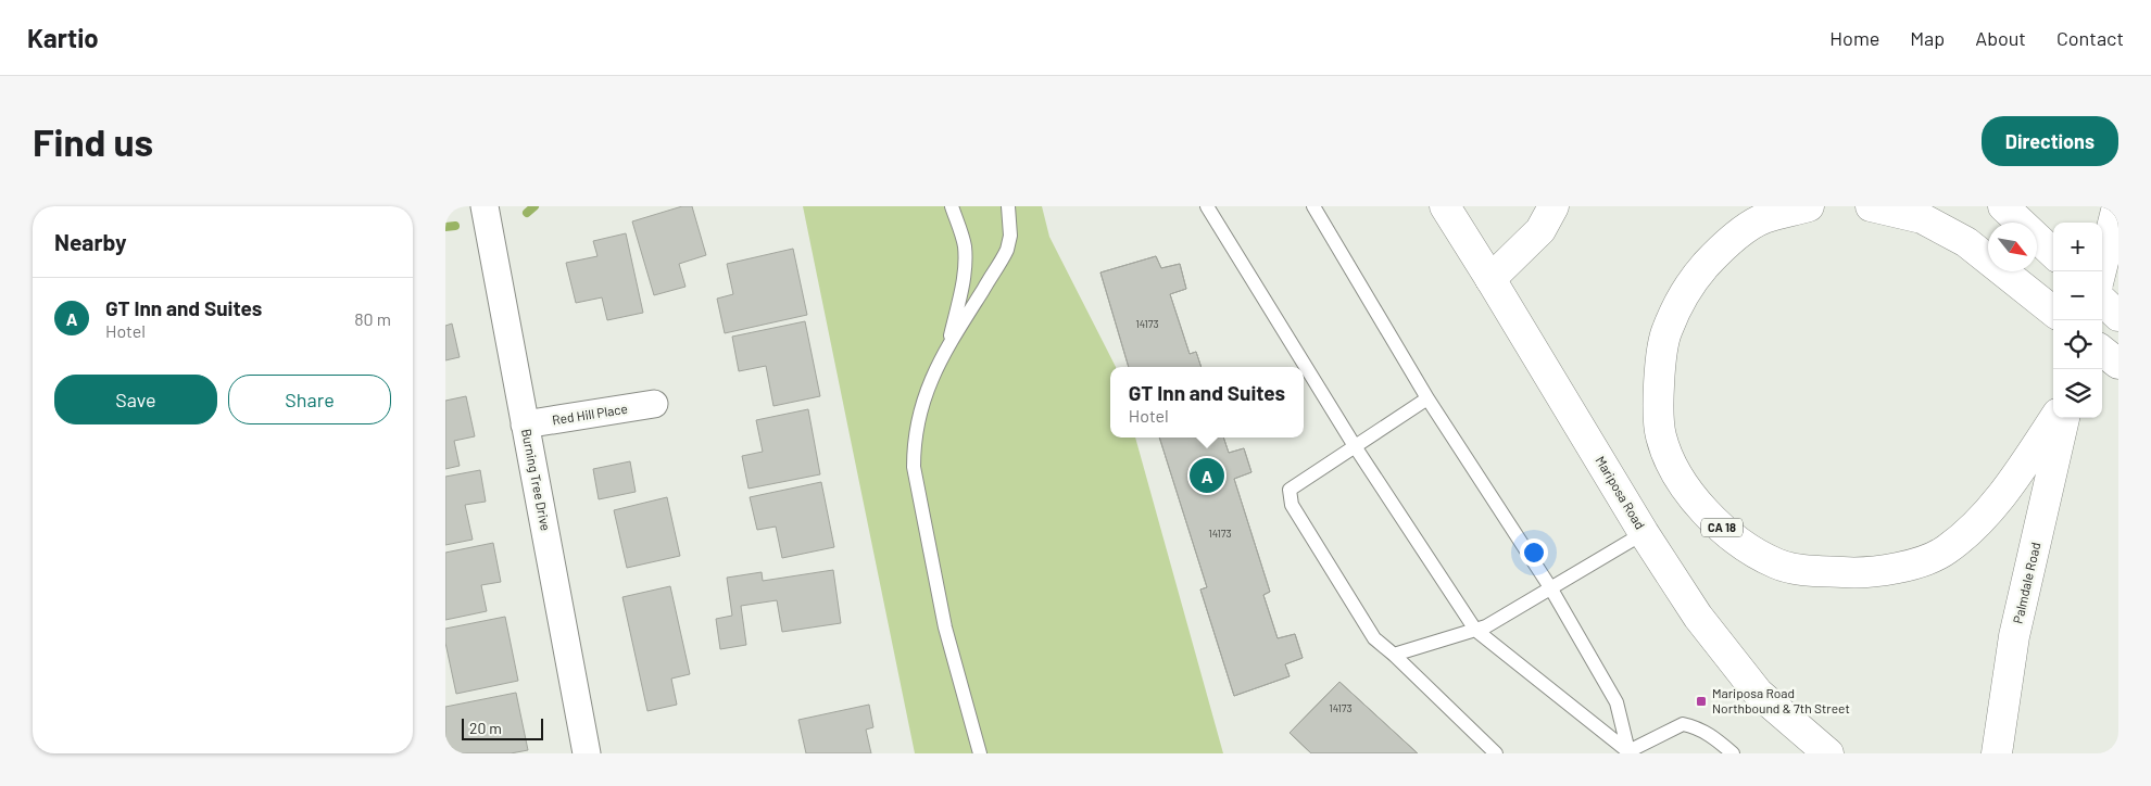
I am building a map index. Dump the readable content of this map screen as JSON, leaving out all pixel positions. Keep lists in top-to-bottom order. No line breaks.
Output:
{"streets":{"main road":["Mariposa Road","CA 18","Palmdale Road"],"street":["Red Hill Place","Burning Tree Drive"]},"crossings":[["Red Hill Place","Burning Tree Drive"]],"places":{"transit":["Mariposa Road Northbound & 7th Street"]},"house_numbers":["14173","14173","14173"],"scale_bar":"20 m","north":"bottom right","page":{"header":"Kartio","nav":["Home","Map","About","Contact"],"buttons":["Directions",["Save","Share"]],"title":"Find us","heading":"Nearby","map_buttons":["+","−"],"list":[{"mark":"A","name":"GT Inn and Suites","note":"Hotel","value":"80 m"}],"popup":["GT Inn and Suites","Hotel"],"pins":"A","scale":"20 m"}}
